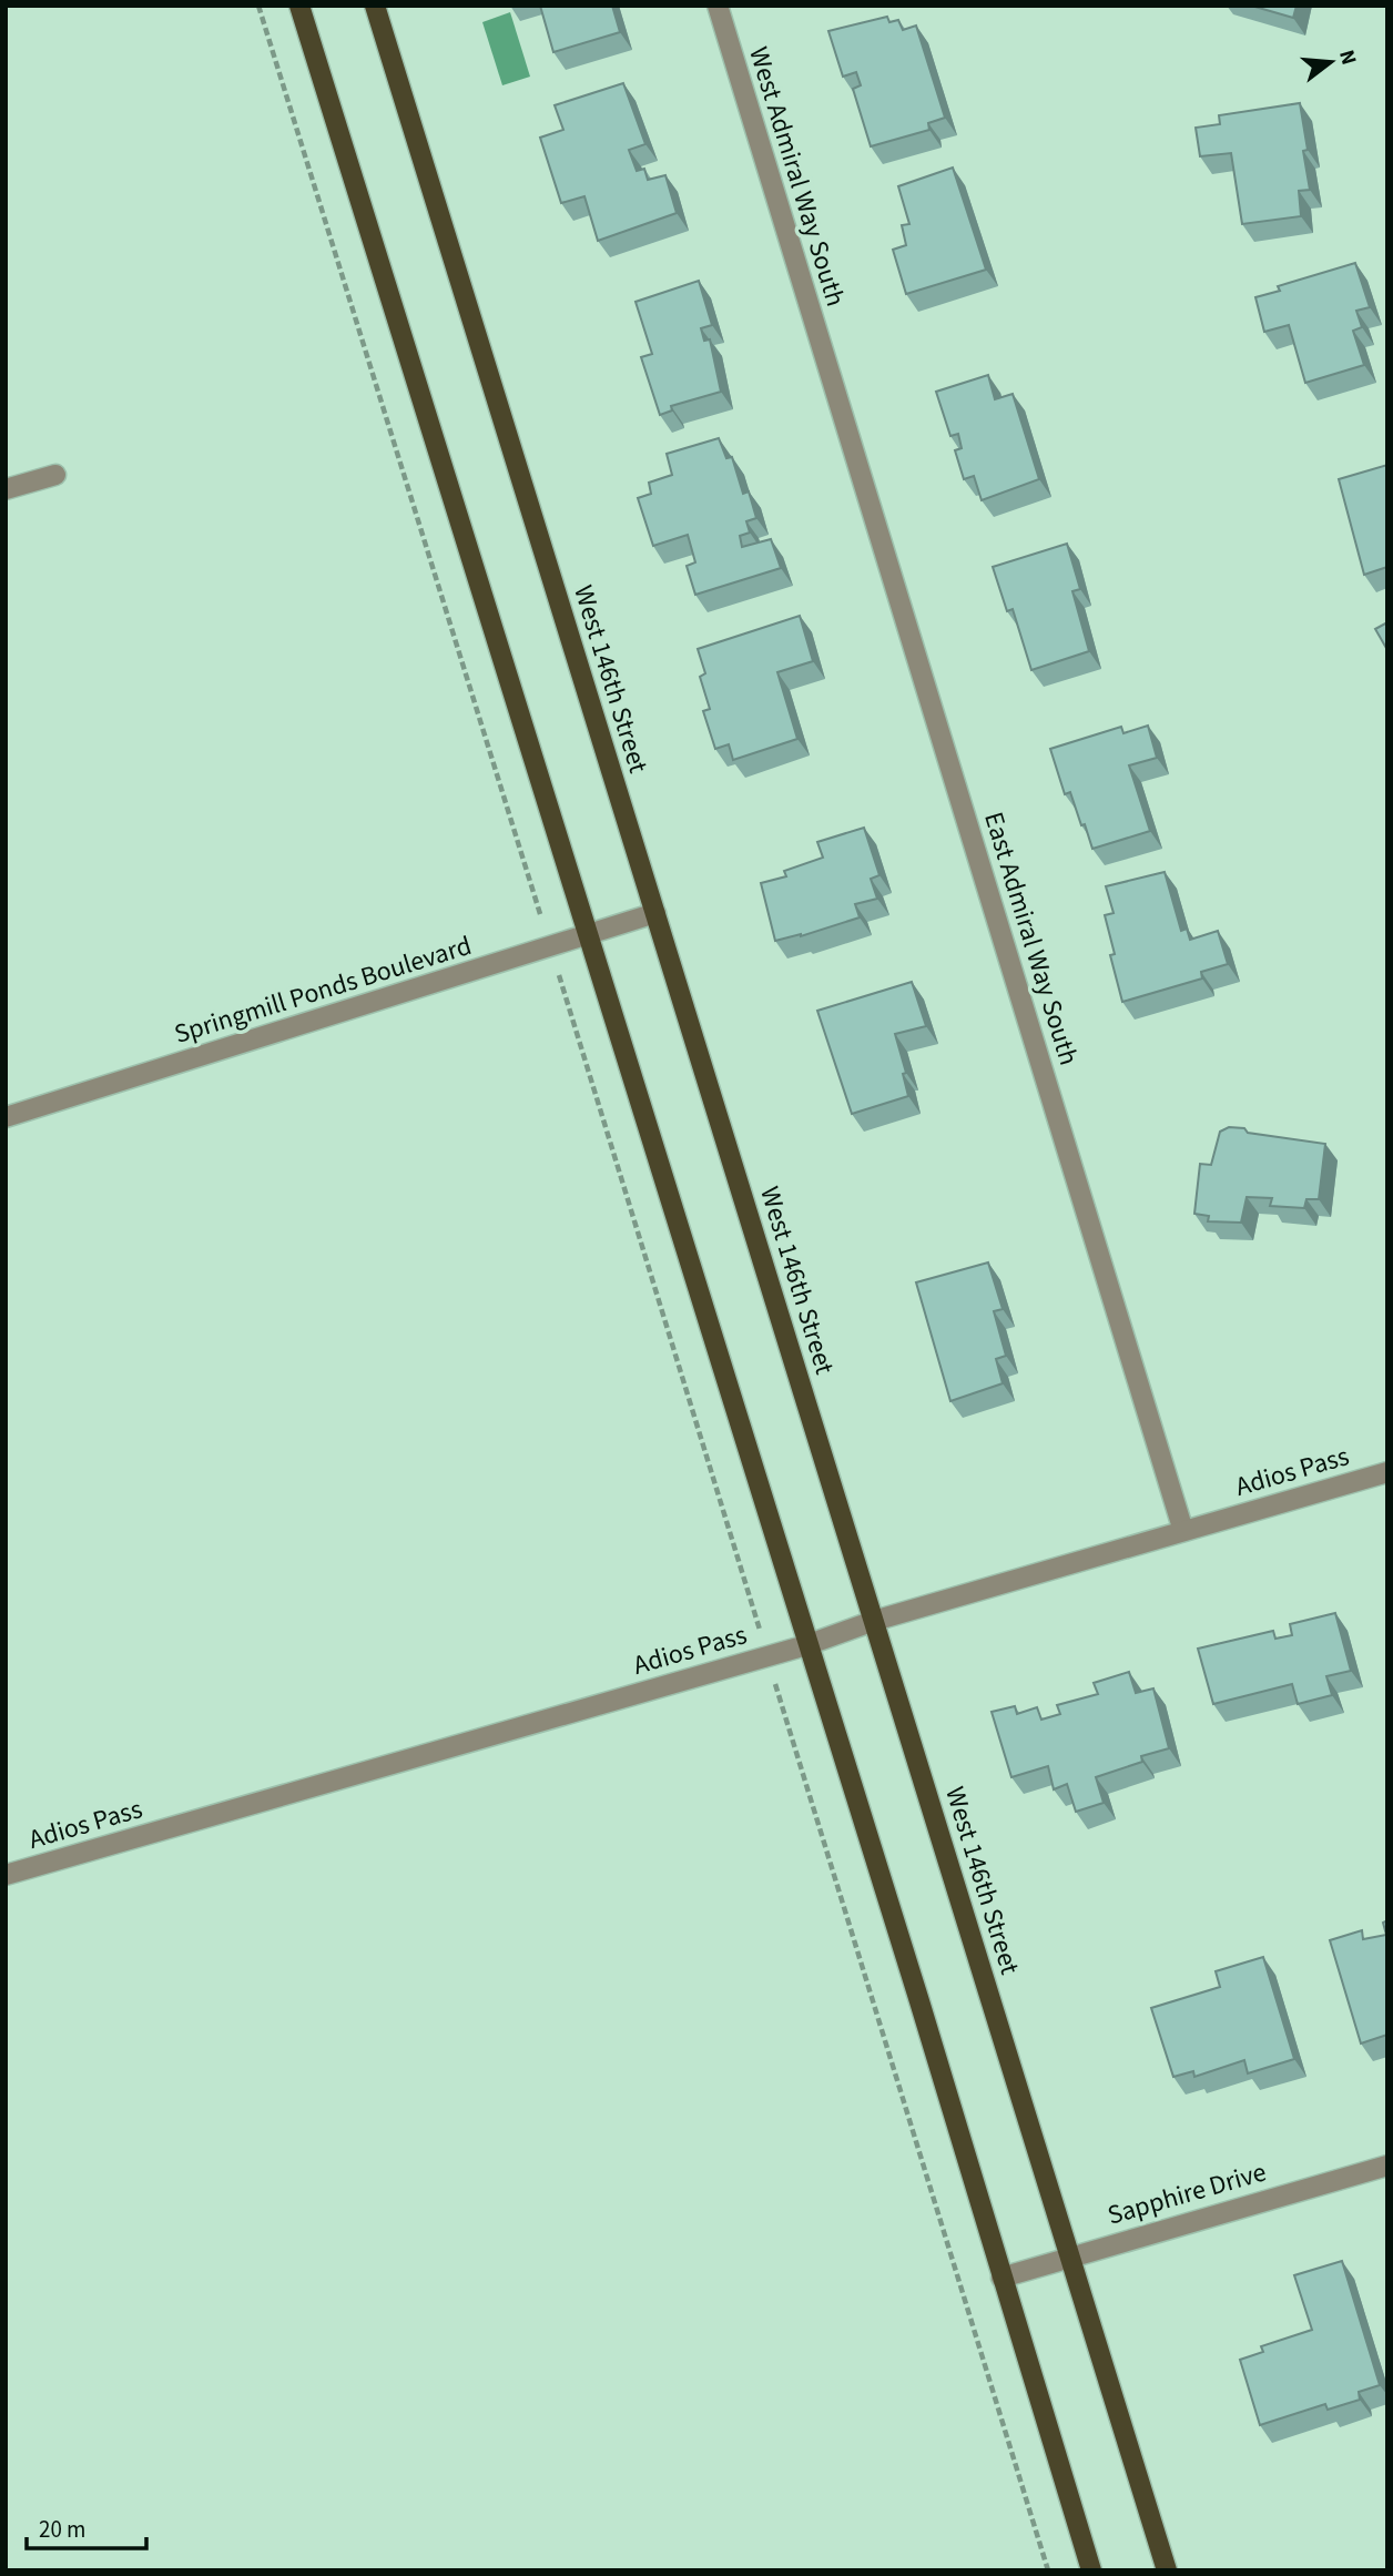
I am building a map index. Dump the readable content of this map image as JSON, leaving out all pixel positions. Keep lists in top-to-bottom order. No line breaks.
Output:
{"streets":{"main road":["West 146th Street"],"street":["West Admiral Way South","East Admiral Way South","Springmill Ponds Boulevard","Adios Pass","Sapphire Drive"]},"crossings":[["West Admiral Way South","East Admiral Way South"],["West 146th Street","Springmill Ponds Boulevard"],["West 146th Street","Adios Pass"],["West 146th Street","Sapphire Drive"],["East Admiral Way South","Adios Pass"]],"scale_bar":"20 m","north":"right"}
